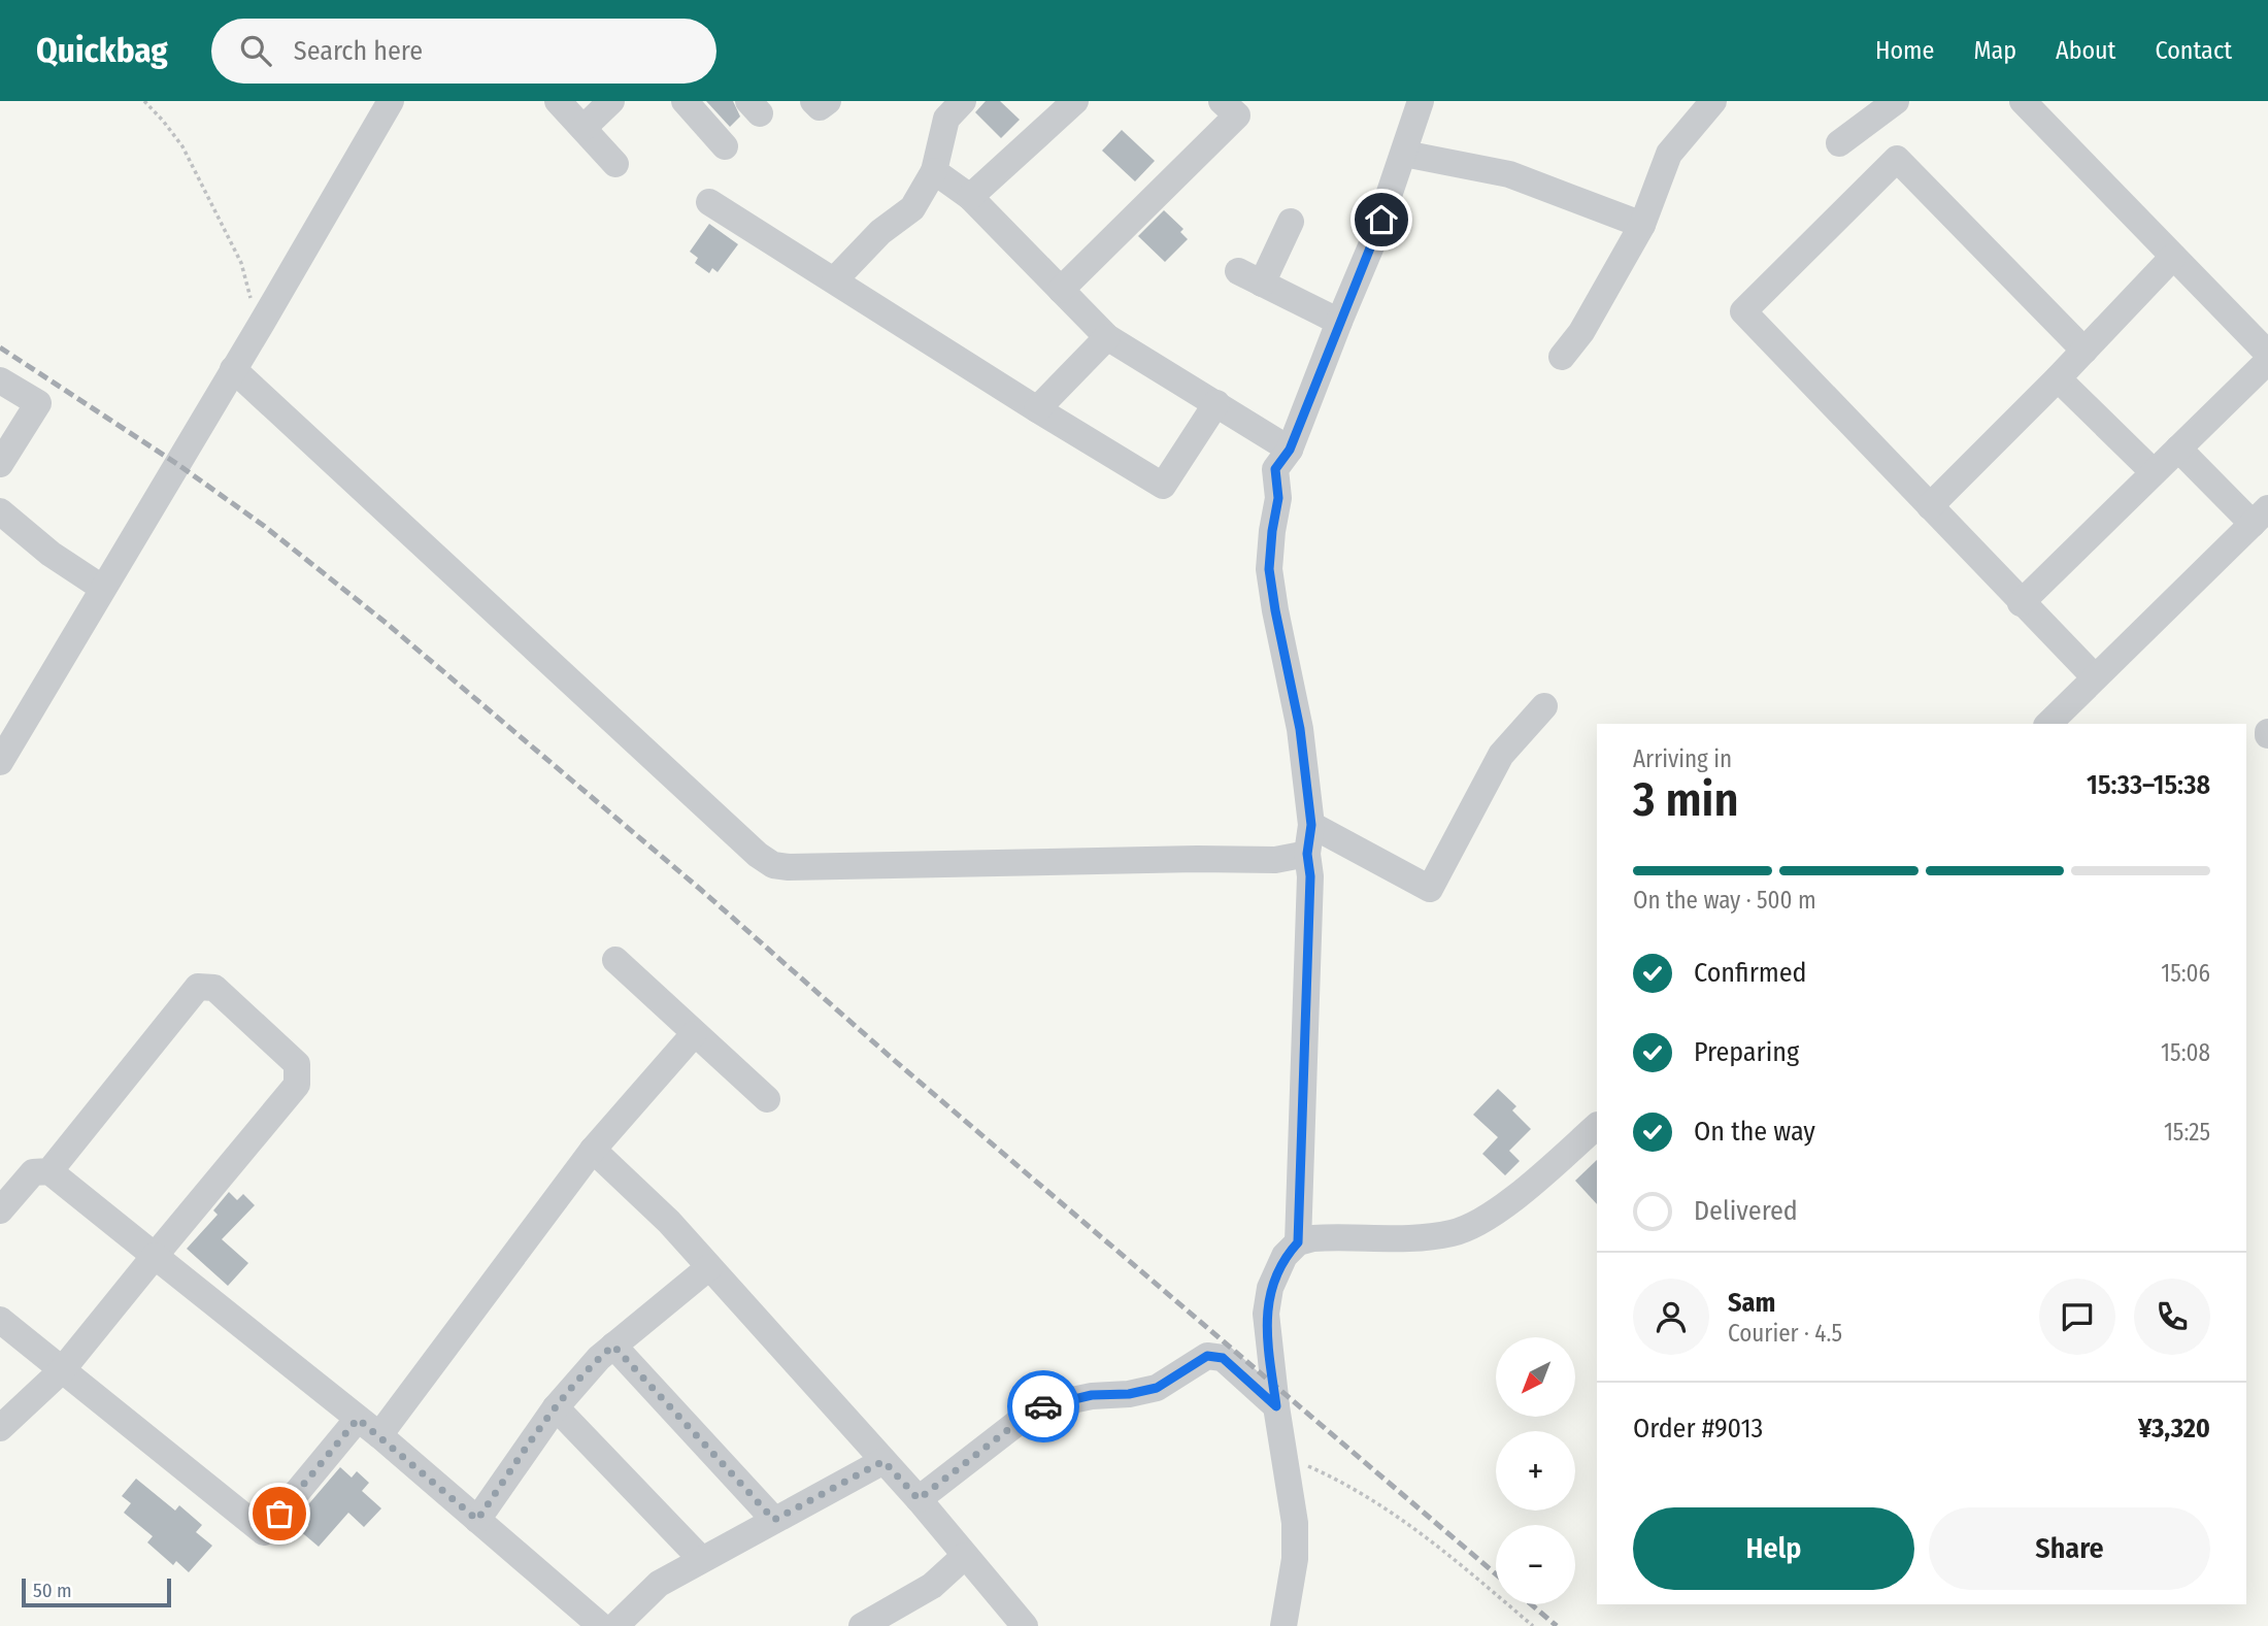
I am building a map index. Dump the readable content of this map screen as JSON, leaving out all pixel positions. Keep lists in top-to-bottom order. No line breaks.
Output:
{"scale_bar":"50 m","north":"bottom left","page":{"header":"Quickbag","search":"Search here","nav":["Home","Map","About","Contact"],"heading":["3 min","Arriving in","15:33–15:38"],"panel":["Sam","Courier · 4.5","Order #9013","¥3,320"],"bar":"On the way · 500 m","list":[["Confirmed","15:06"],["Preparing","15:08"],["On the way","15:25"],"Delivered"],"map_buttons":["+","−"],"buttons":["Help","Share"],"scale":"50 m"}}
